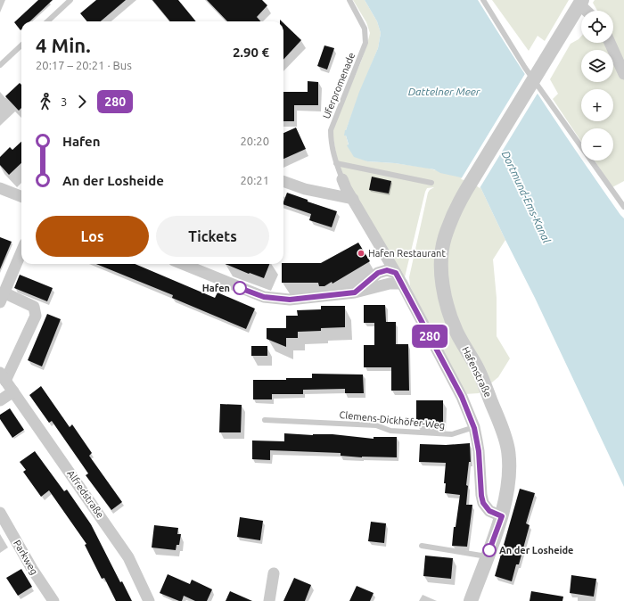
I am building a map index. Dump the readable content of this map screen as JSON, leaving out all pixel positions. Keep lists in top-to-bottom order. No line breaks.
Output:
{"streets":{"street":["Hafenstraße","Alfredstraße","Parkweg"],"lane":["Uferpromenade","Clemens-Dickhöfer-Weg"]},"water":["Dattelner Meer","Dortmund-Ems-Kanal"],"places":["Hafen Restaurant","Hafen","An der Losheide"],"lines":["bus line 280"],"page":{"on_map":"280","map_buttons":["+","−"],"heading":["4 Min.","20:17 – 20:21 · Bus","2.90 €"],"legs":["3","280"],"list":[{"name":"Hafen","value":"20:20"},{"name":"An der Losheide","value":"20:21"}],"buttons":["Los","Tickets"]}}
